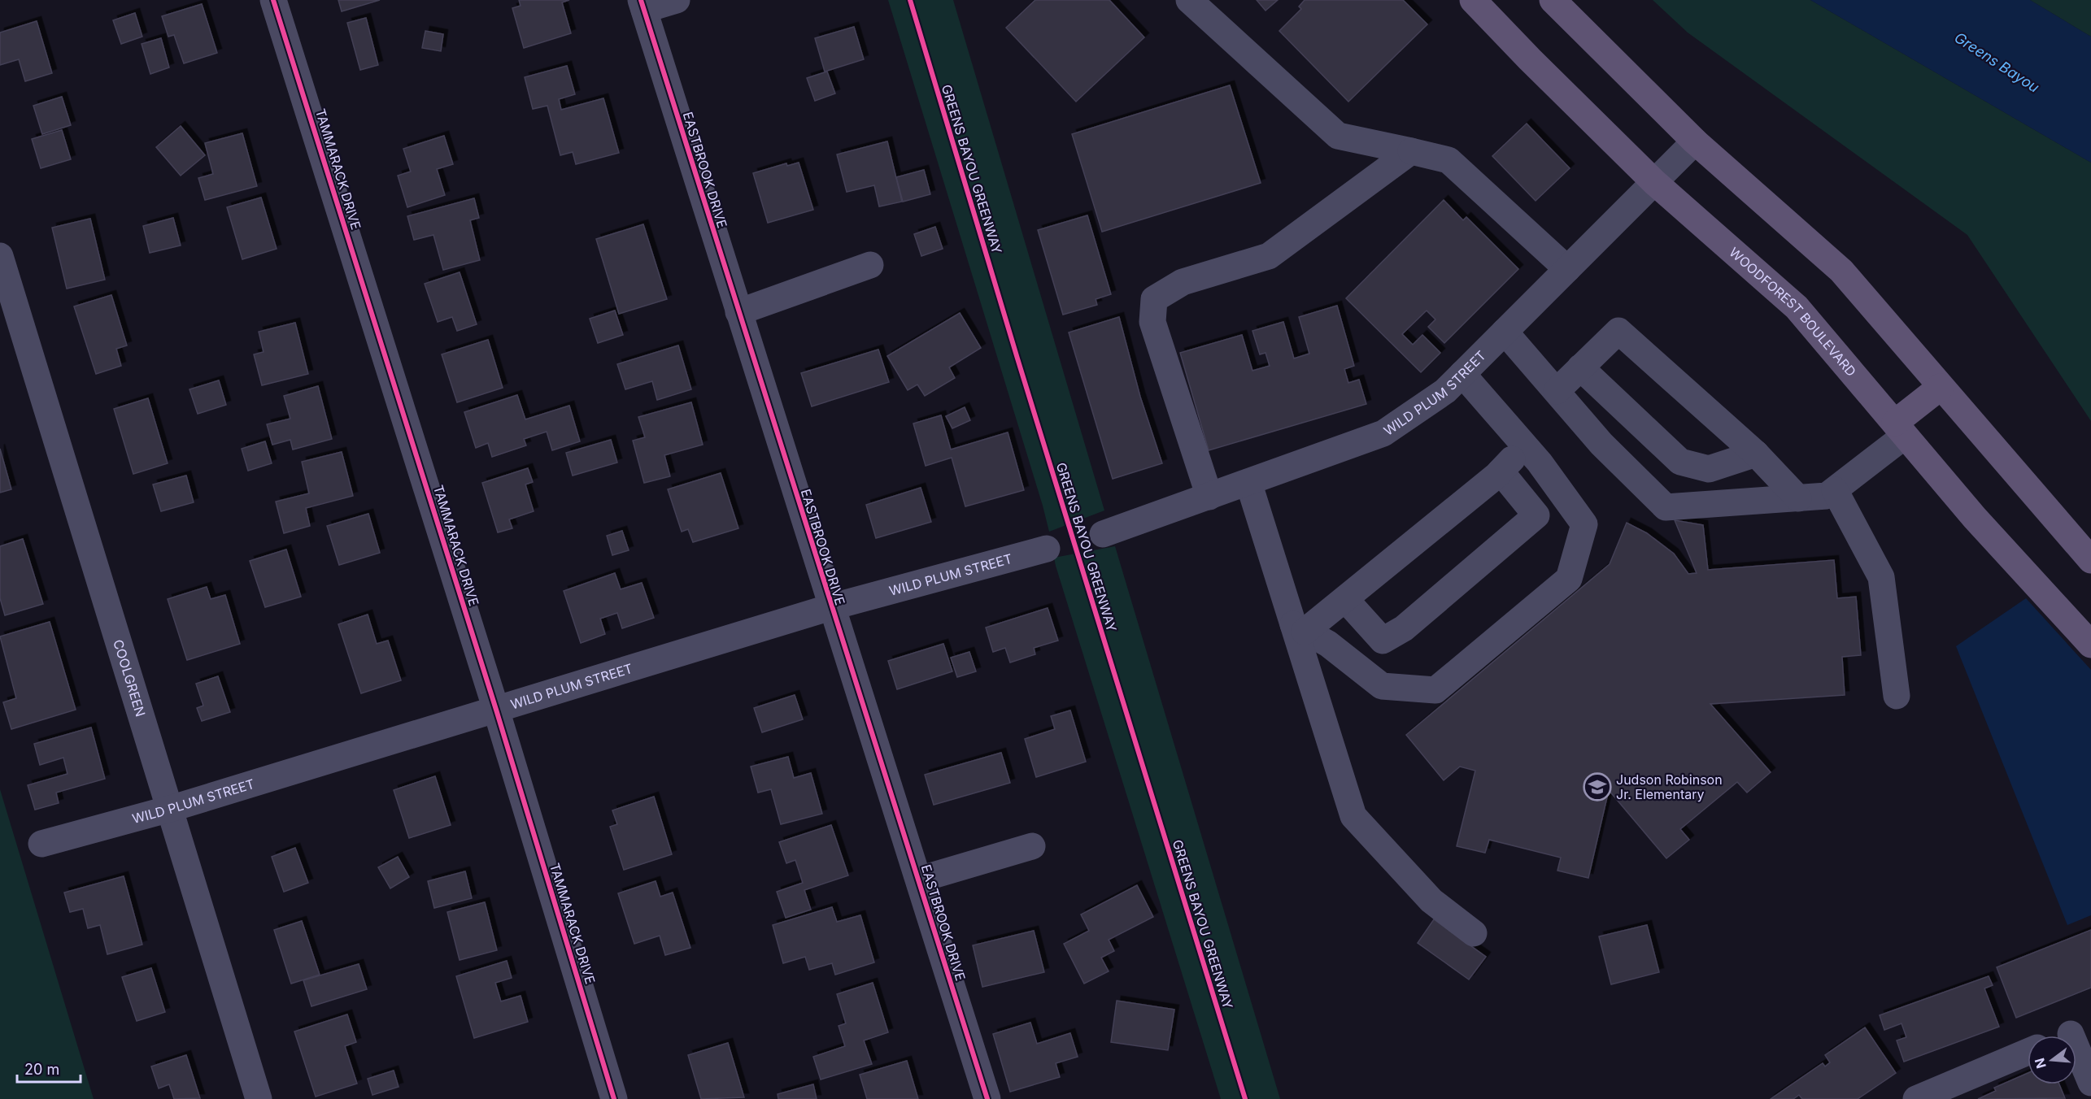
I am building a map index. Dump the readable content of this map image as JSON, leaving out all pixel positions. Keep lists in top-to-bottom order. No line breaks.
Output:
{"streets":{"main road":["WOODFOREST BOULEVARD"],"street":["TAMMARACK DRIVE","EASTBROOK DRIVE","WILD PLUM STREET","COOLGREEN"],"cycle path":["GREENS BAYOU GREENWAY"]},"crossings":[["TAMMARACK DRIVE","WILD PLUM STREET"],["EASTBROOK DRIVE","WILD PLUM STREET"],["WOODFOREST BOULEVARD","WILD PLUM STREET"],["WILD PLUM STREET","COOLGREEN"]],"water":["Greens Bayou"],"places":{"school or university":["Judson Robinson Jr. Elementary"]},"scale_bar":"20 m","north":"left"}
